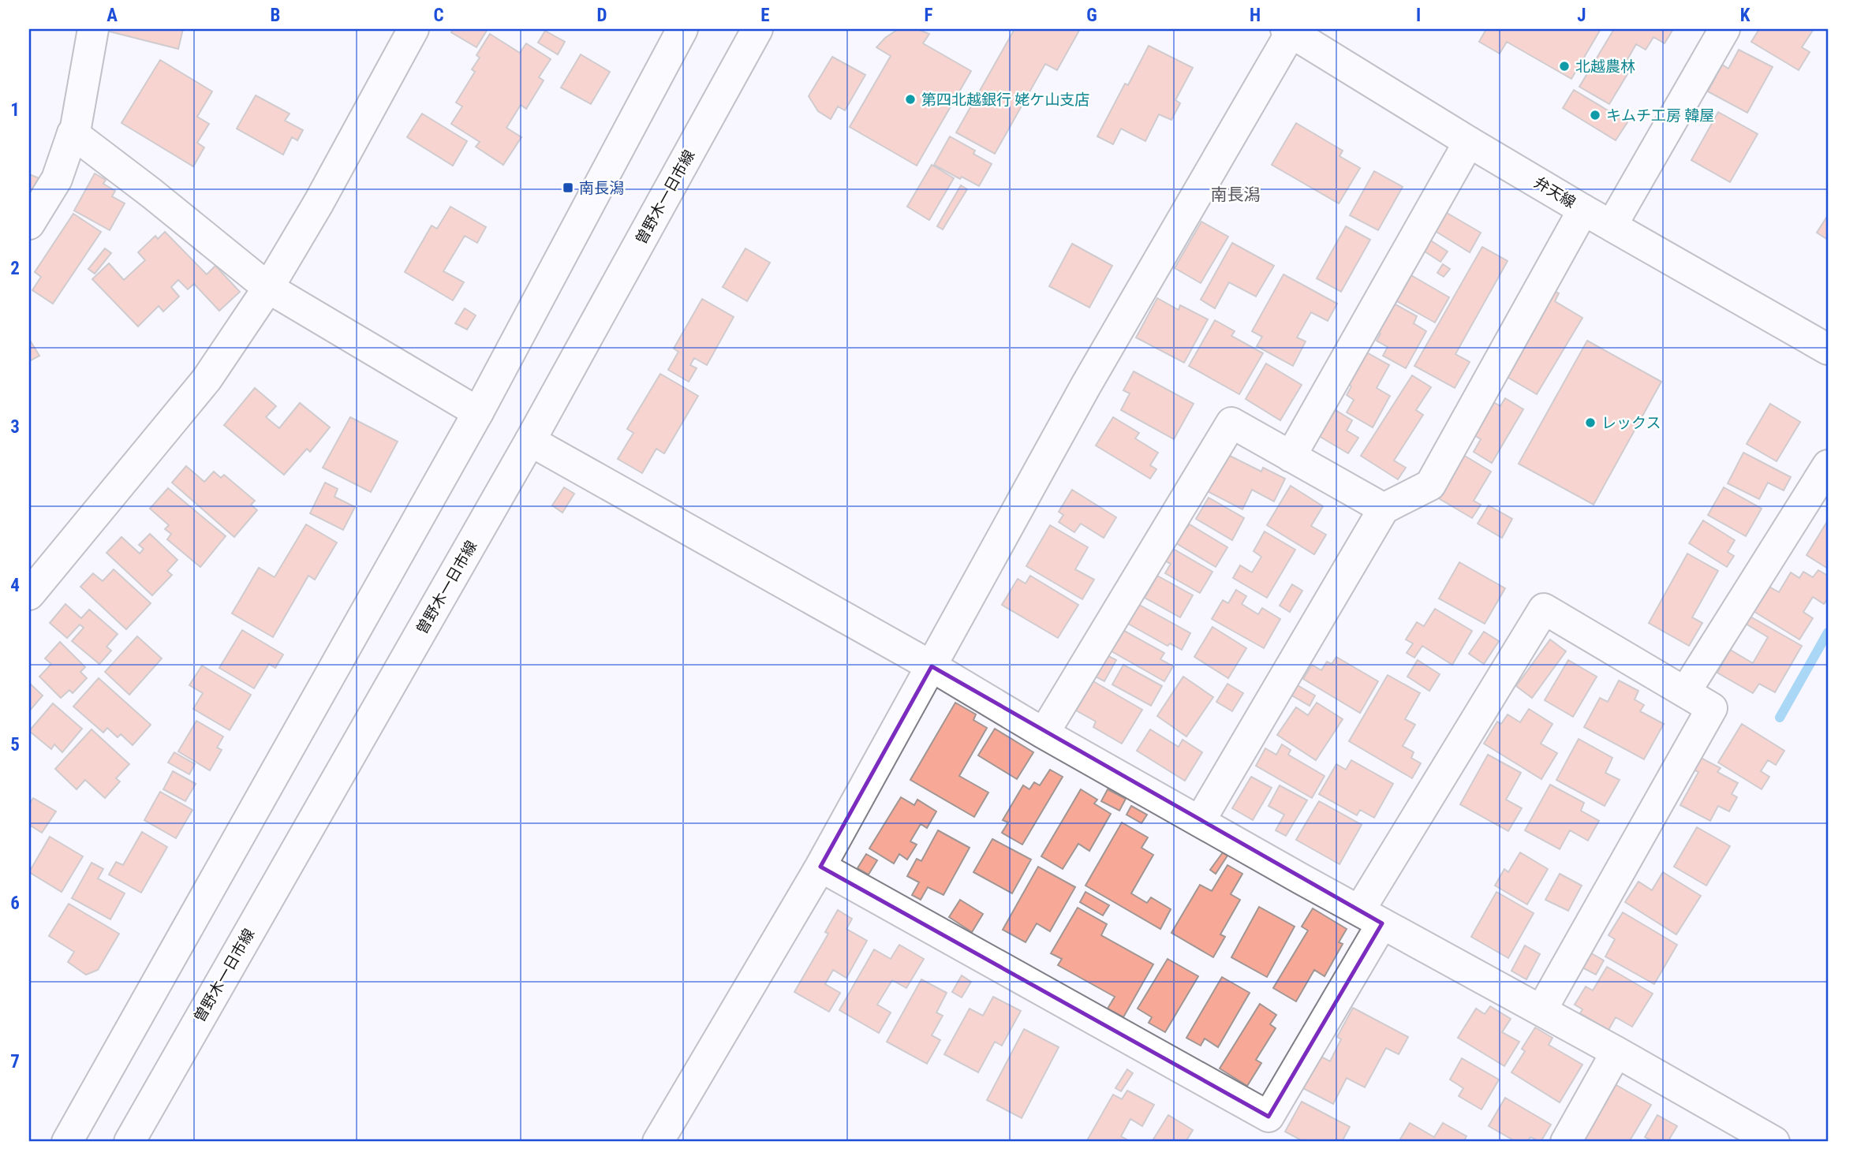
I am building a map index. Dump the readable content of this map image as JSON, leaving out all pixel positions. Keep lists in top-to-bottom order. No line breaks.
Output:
{"streets":{"street":["弁天線","曽野木一日市線"]},"districts":["南長潟"],"places":{"other":["北越農林","第四北越銀行 姥ケ山支店","キムチ工房 韓屋","レックス"],"transit":["南長潟"]},"grid":{"columns":["A","B","C","D","E","F","G","H","I","J","K"],"rows":["1","2","3","4","5","6","7"]}}
